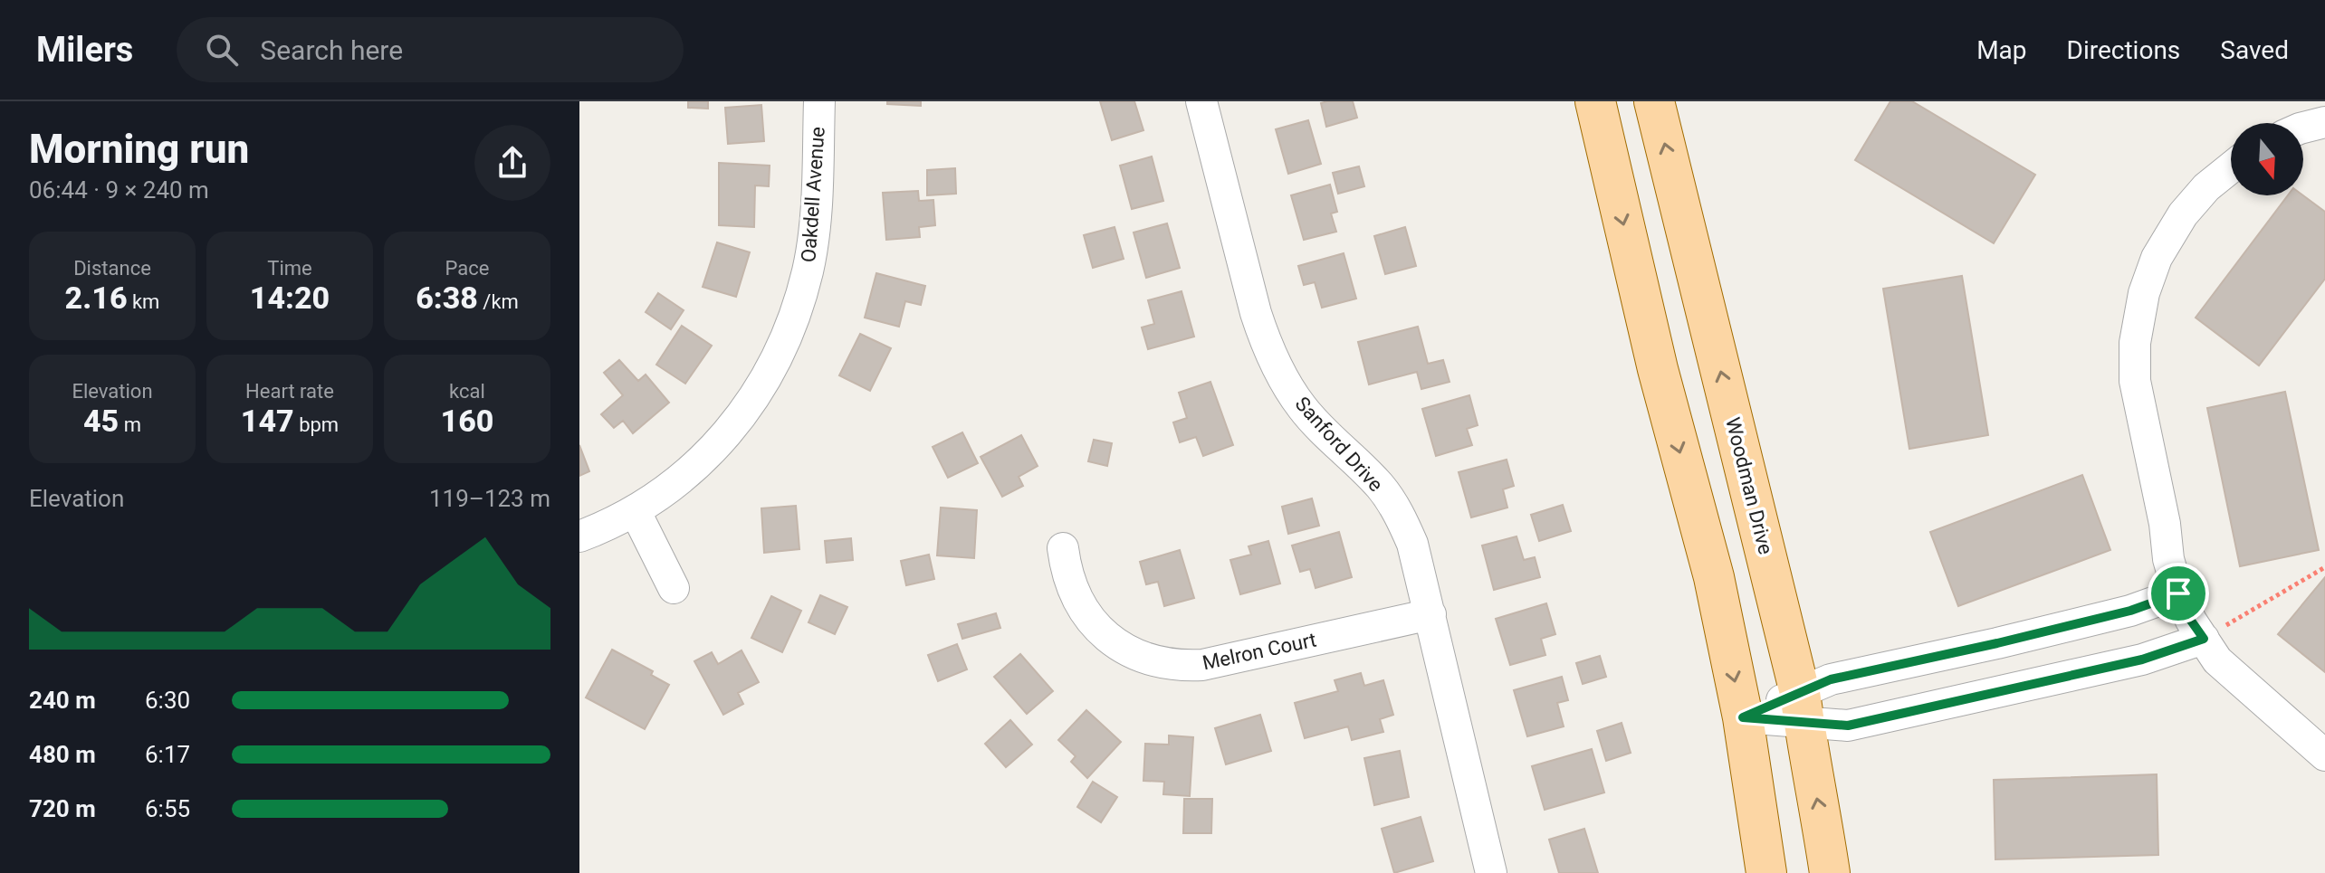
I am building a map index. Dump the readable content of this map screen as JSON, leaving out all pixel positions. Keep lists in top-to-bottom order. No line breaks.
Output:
{"streets":{"main road":["Woodman Drive"],"street":["Oakdell Avenue","Sanford Drive","Melron Court"]},"crossings":[["Sanford Drive","Melron Court"]],"north":"bottom","page":{"header":"Milers","search":"Search here","nav":["Map","Directions","Saved"],"heading":["Morning run","06:44 · 9 × 240 m"],"stats":[["Distance","2.16 km"],["Time","14:20"],["Pace","6:38 /km"],["Elevation","45 m"],["Heart rate","147 bpm"],["kcal","160"]],"chart":["Elevation","119–123 m"],"list":[{"name":"240 m","note":"6:30"},{"name":"480 m","note":"6:17"},{"name":"720 m","note":"6:55"}]}}
